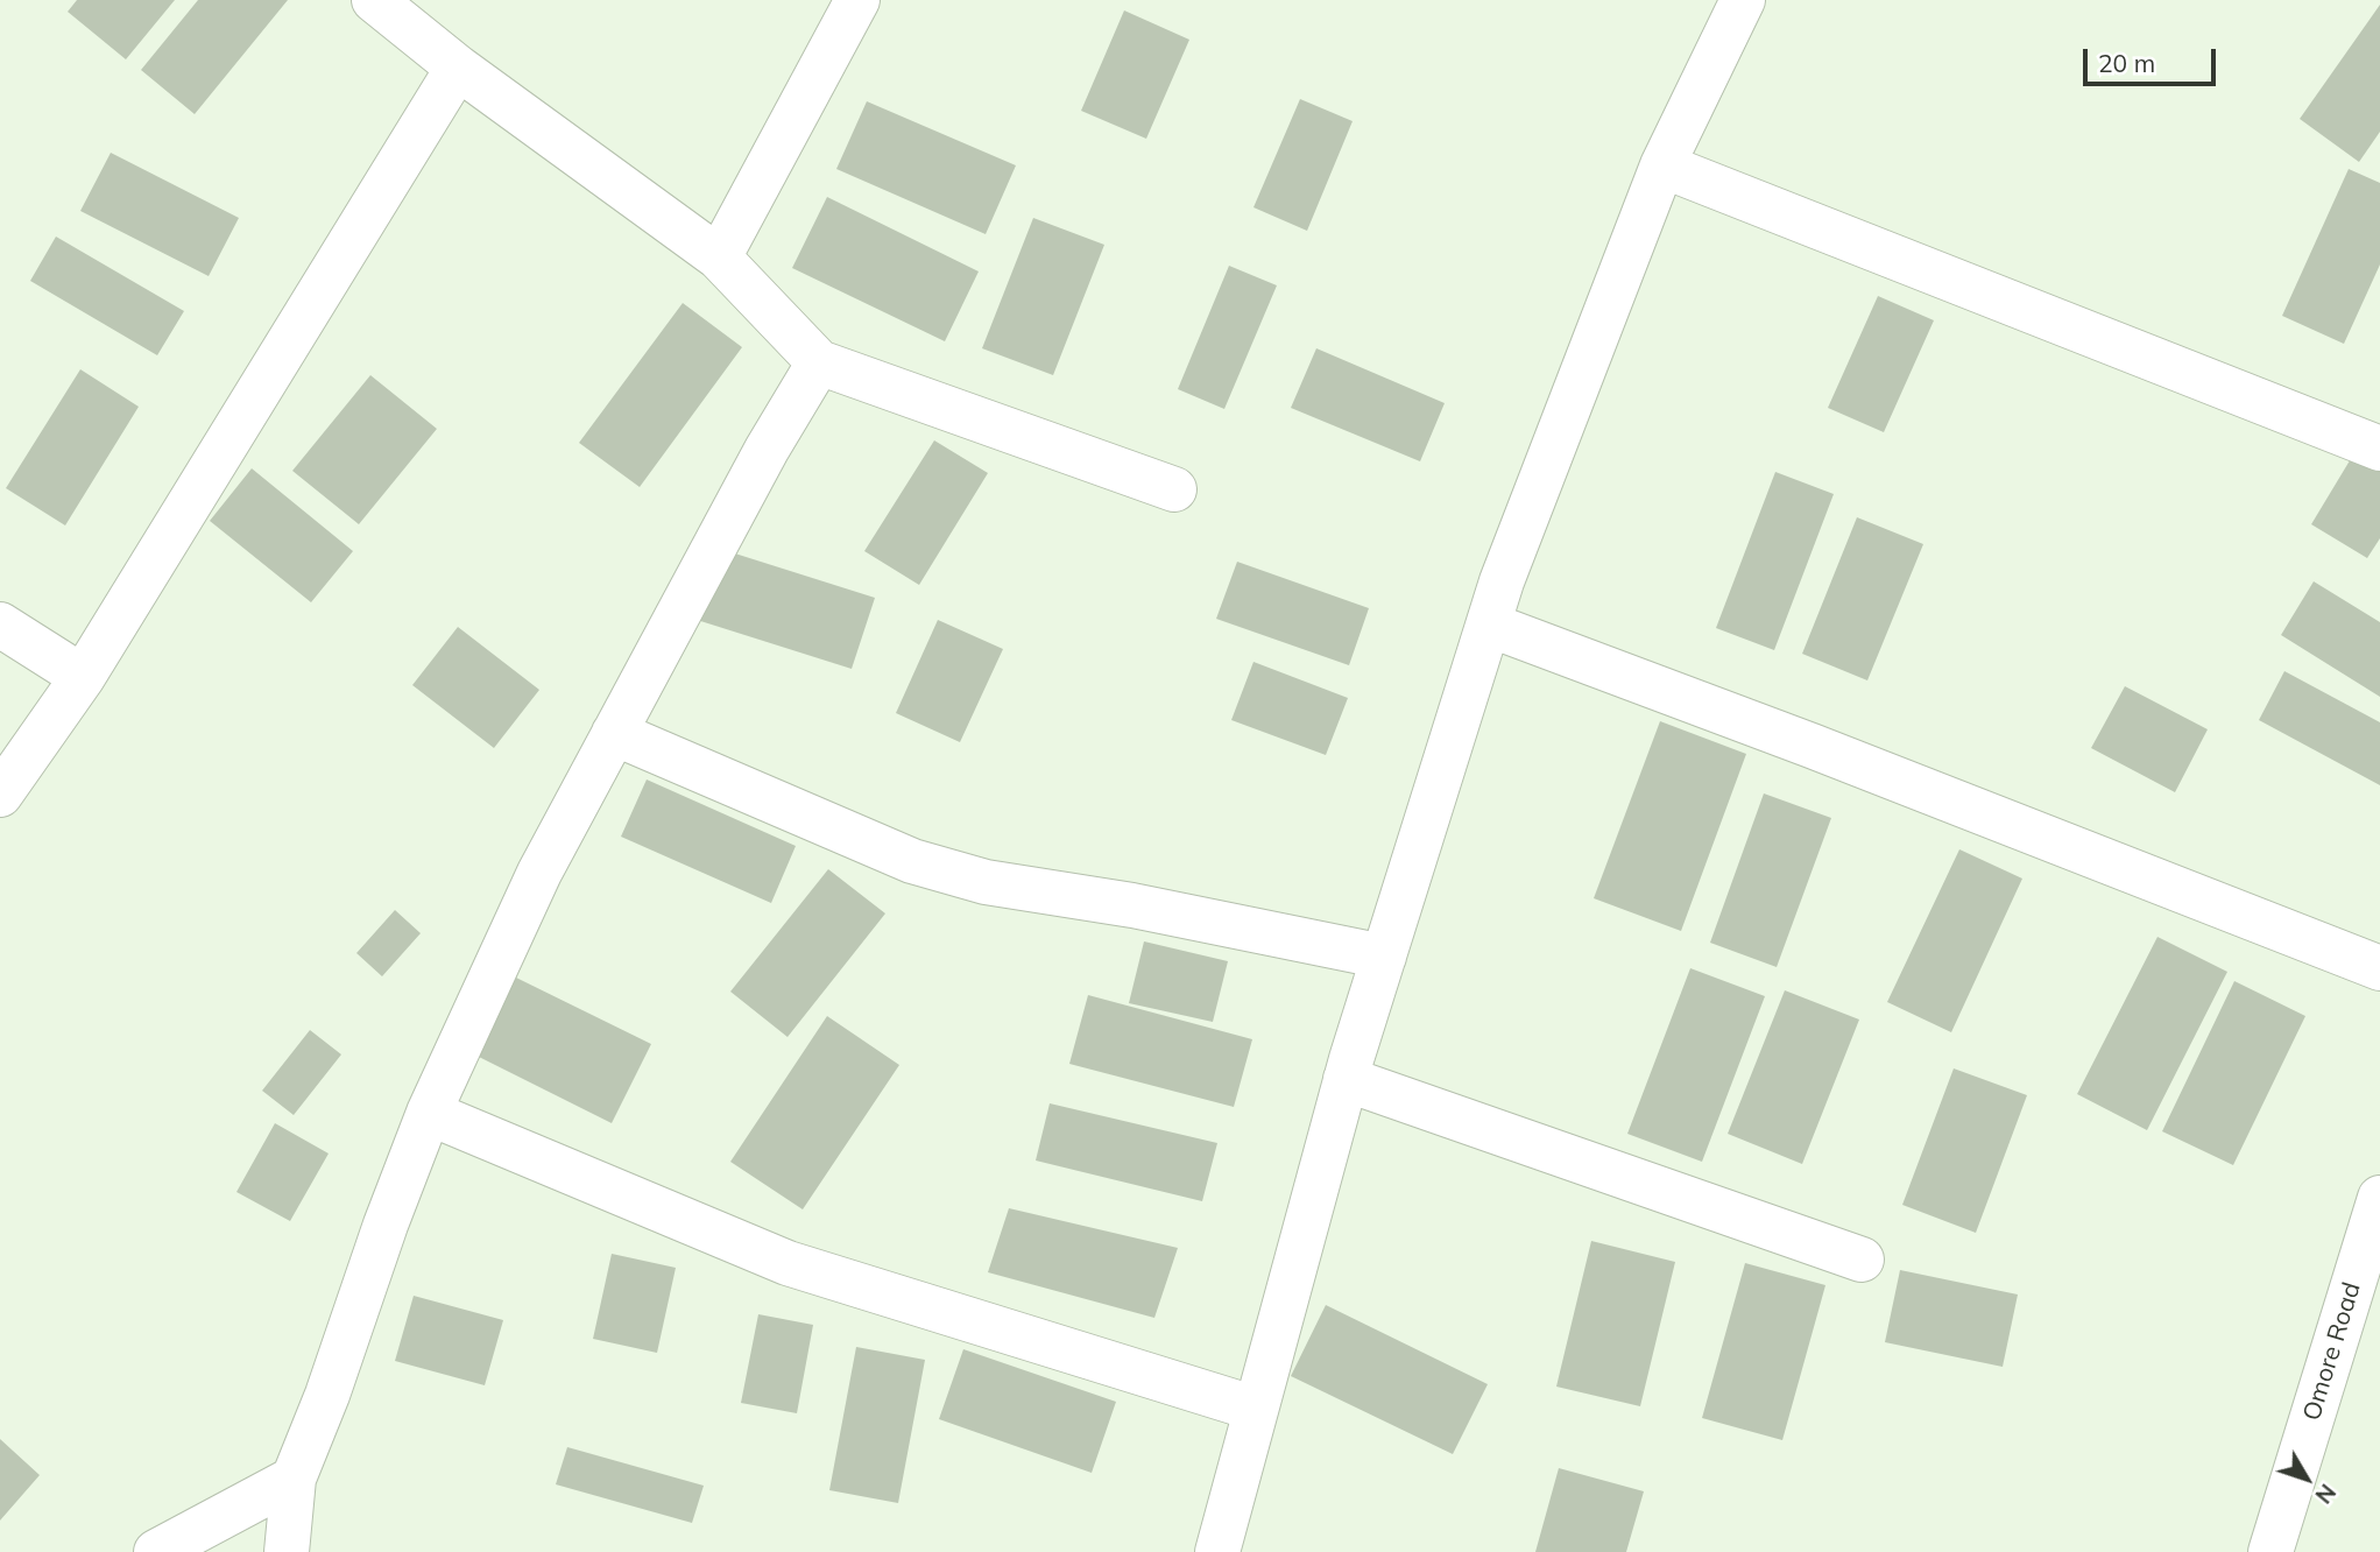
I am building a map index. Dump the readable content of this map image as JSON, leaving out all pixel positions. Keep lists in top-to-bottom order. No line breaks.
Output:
{"streets":{"street":["Omore Road"]},"scale_bar":"20 m","north":"bottom right"}
